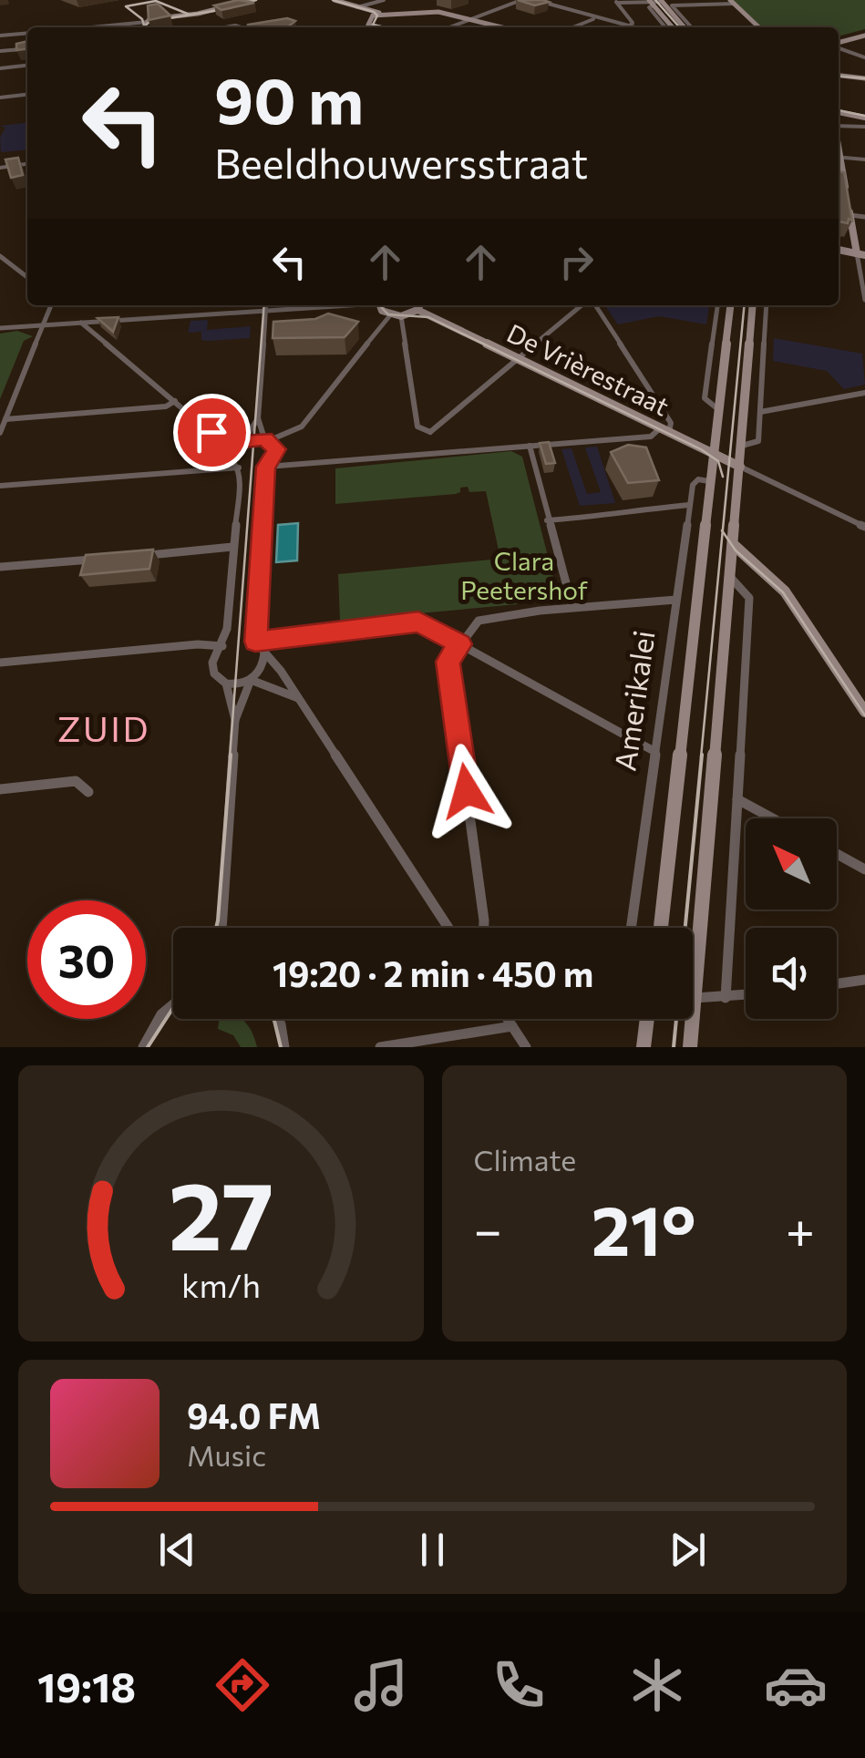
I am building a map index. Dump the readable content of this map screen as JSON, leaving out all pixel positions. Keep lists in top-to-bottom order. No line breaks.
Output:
{"streets":{"street":["De Vrièrestraat","Amerikalei"]},"crossings":[["De Vrièrestraat","Amerikalei"]],"districts":["ZUID"],"parks":["Clara Peetershof"],"north":"top left","page":{"turn":["90 m","Beeldhouwersstraat"],"limit":"30","trip":"19:20 · 2 min · 450 m","tile":"Climate","heat":["−","21°","+"],"song":["94.0 FM","Music"],"tabs":"19:18","gauge":["27","km/h"]}}
